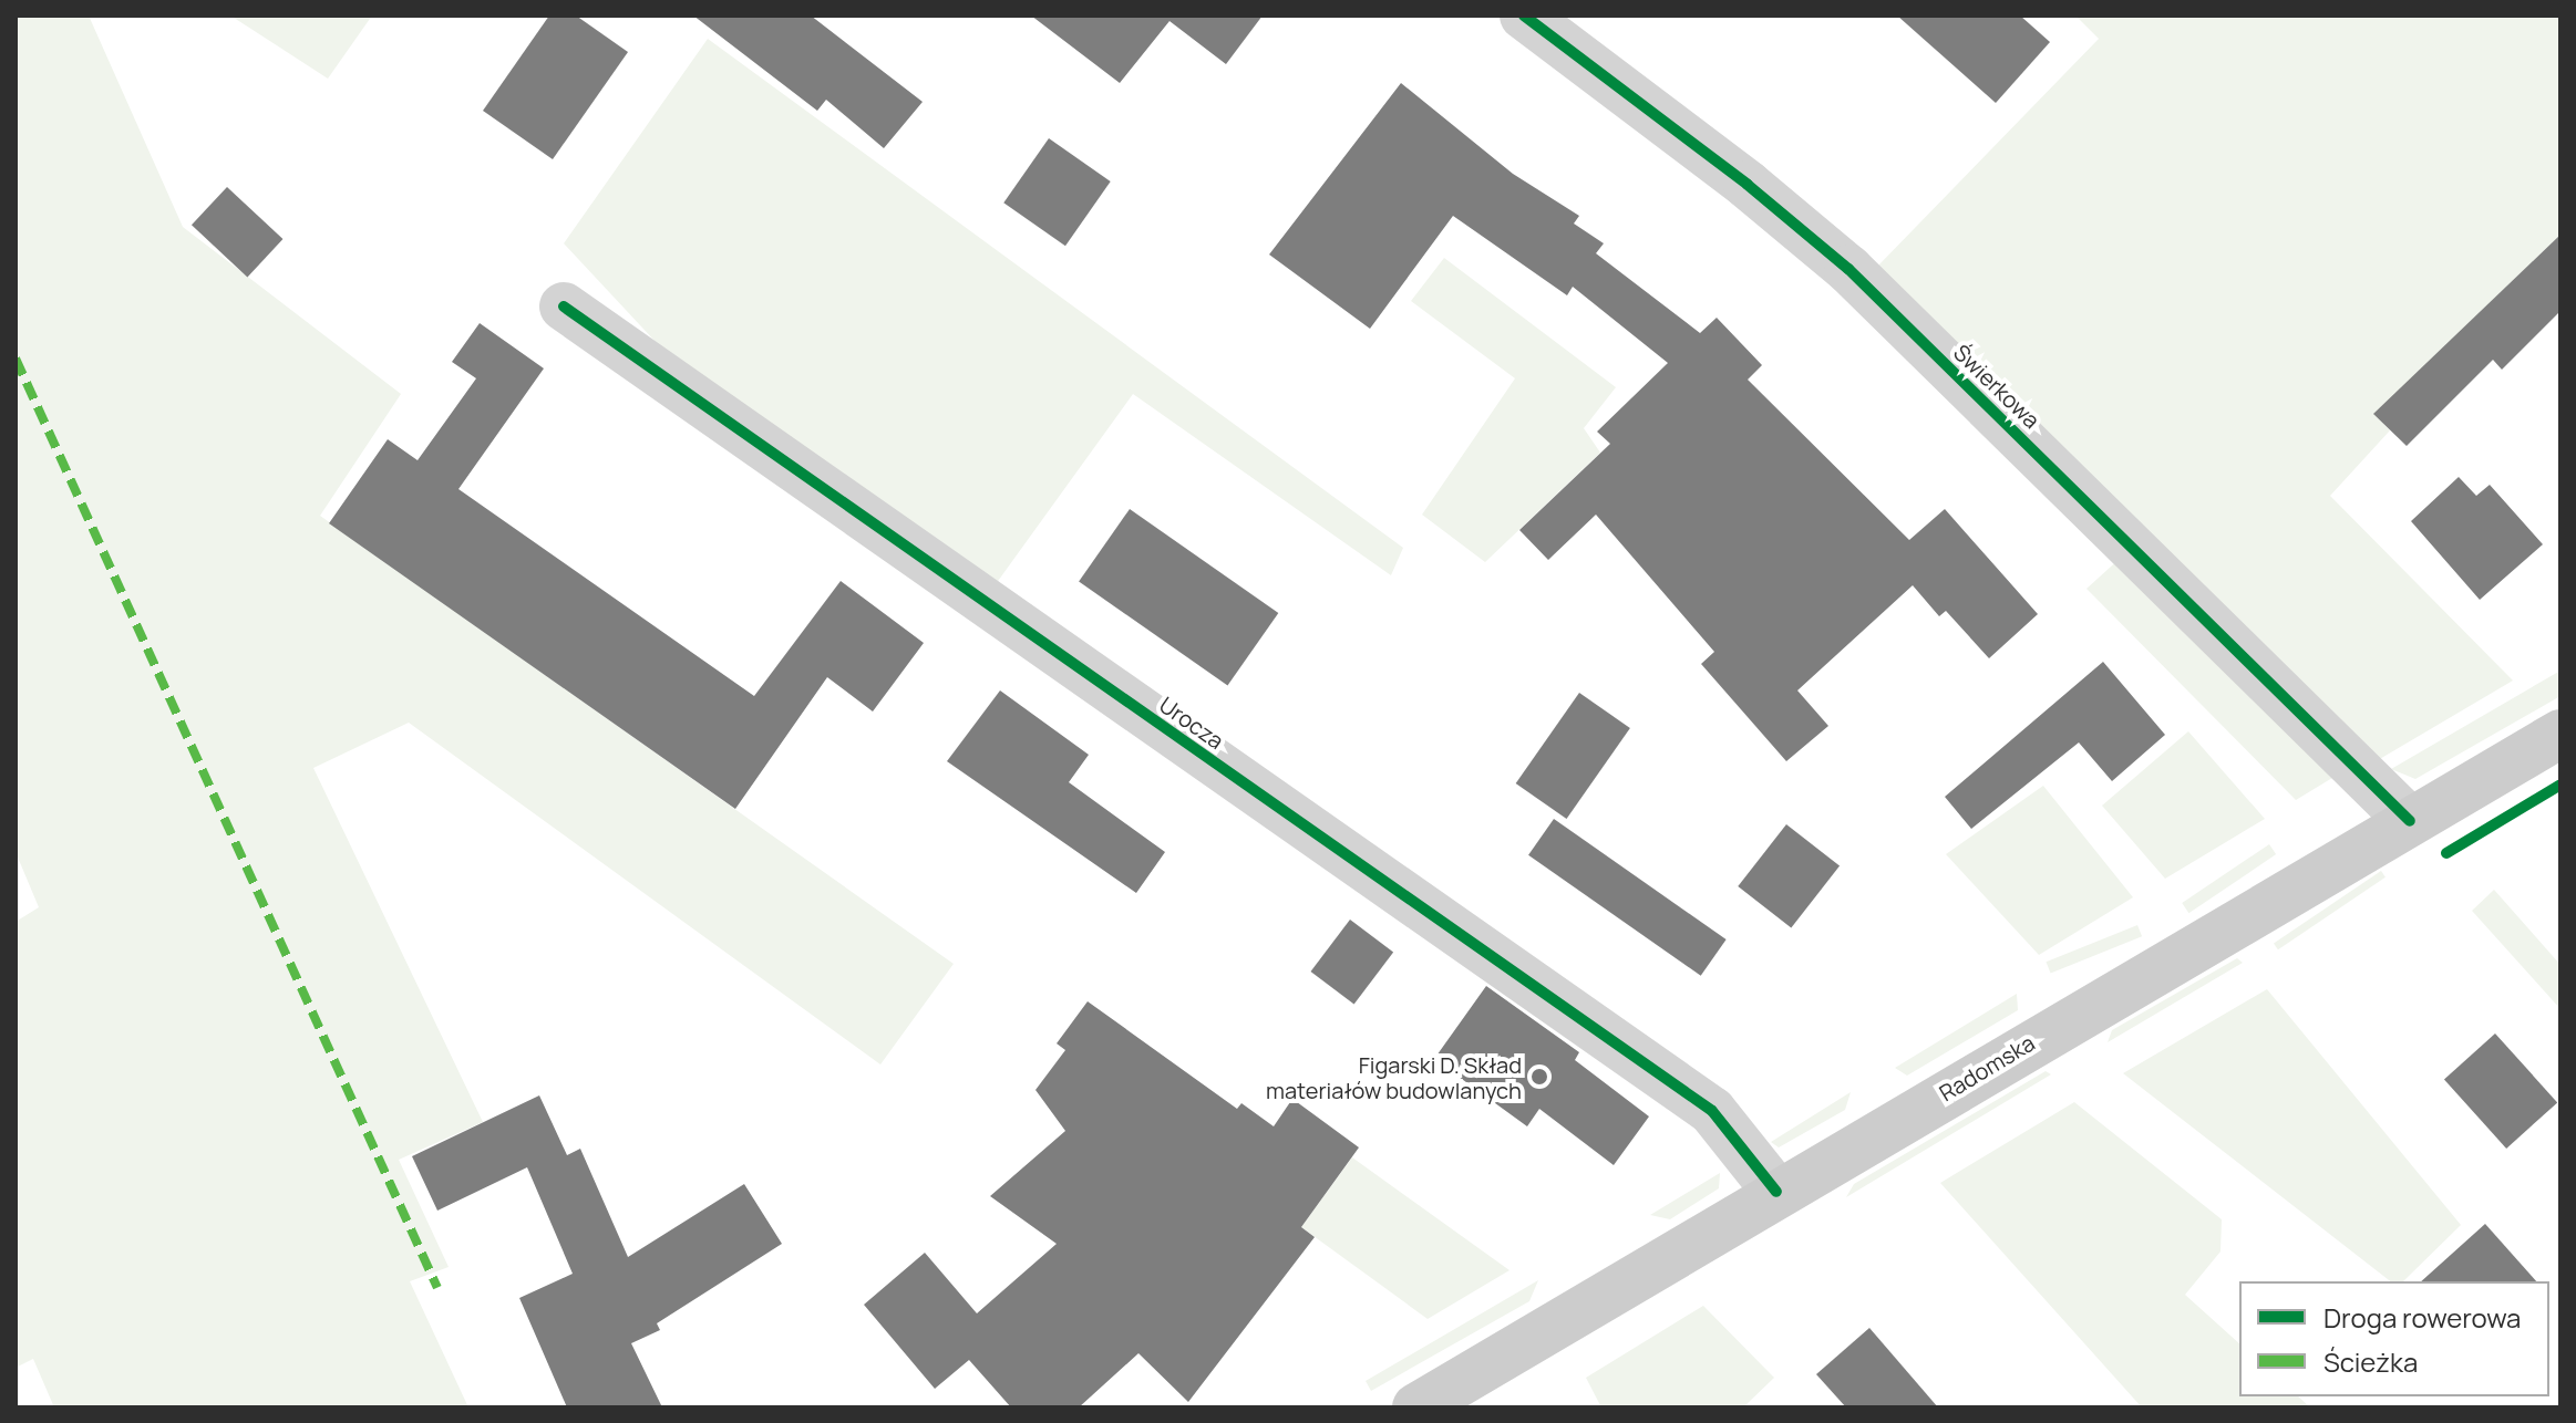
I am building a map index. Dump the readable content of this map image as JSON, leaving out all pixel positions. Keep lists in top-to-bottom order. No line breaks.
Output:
{"streets":{"main road":["Radomska"],"street":["Świerkowa","Urocza"]},"crossings":[["Świerkowa","Radomska"],["Urocza","Radomska"]],"places":["Figarski D. Skład materiałów budowlanych"],"legend":["Droga rowerowa","Ścieżka"]}
